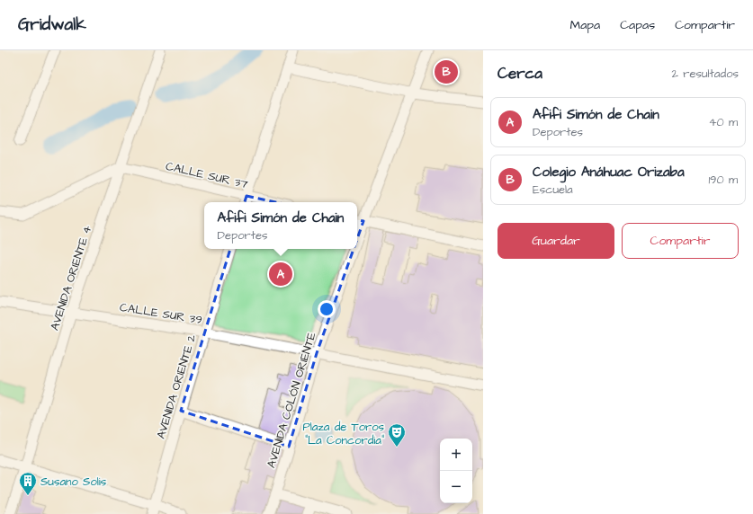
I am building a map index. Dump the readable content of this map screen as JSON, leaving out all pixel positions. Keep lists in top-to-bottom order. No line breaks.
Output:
{"streets":{"street":["CALLE SUR 37","AVENIDA ORIENTE 4","CALLE SUR 39","AVENIDA ORIENTE 2","AVENIDA COLÓN ORIENTE"]},"crossings":[["CALLE SUR 37","AVENIDA ORIENTE 4"],["AVENIDA ORIENTE 4","CALLE SUR 39"],["CALLE SUR 39","AVENIDA ORIENTE 2"],["CALLE SUR 39","AVENIDA COLÓN ORIENTE"]],"places":{"theatre":["Plaza de Toros \"La Concordia\""],"building":["Susano Solis"]},"page":{"header":"Gridwalk","nav":["Mapa","Capas","Compartir"],"heading":["Cerca","2 resultados"],"pins":["B","A"],"list":[{"mark":"A","name":"Afifi Simón de Chain","note":"Deportes","value":"40 m"},{"mark":"B","name":"Colegio Anáhuac Orizaba","note":"Escuela","value":"190 m"}],"popup":["Afifi Simón de Chain","Deportes"],"buttons":["Guardar","Compartir"],"map_buttons":["+","−"]}}
